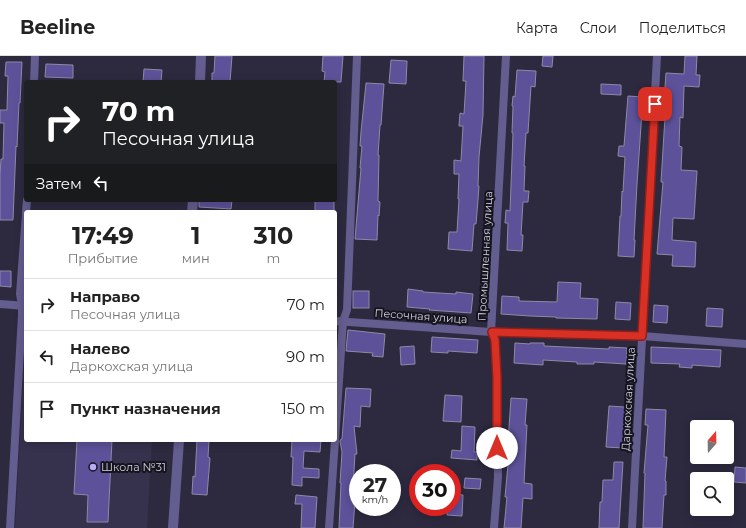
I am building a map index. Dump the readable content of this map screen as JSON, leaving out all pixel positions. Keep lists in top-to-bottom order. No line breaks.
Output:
{"streets":{"street":["Промышленная улица","Песочная улица","Даркохская улица"]},"crossings":[["Промышленная улица","Песочная улица"],["Песочная улица","Даркохская улица"]],"places":["Школа №31"],"north":"top","page":{"header":"Beeline","nav":["Карта","Слои","Поделиться"],"turn":["70 m","Песочная улица"],"then":"Затем","eta":["17:49","Прибытие","1","мин","310","m"],"list":[{"name":"Направо","note":"Песочная улица","value":"70 m"},{"name":"Налево","note":"Даркохская улица","value":"90 m"},{"name":"Пункт назначения","value":"150 m"}],"speed":"27 km/h","limit":"30"}}
